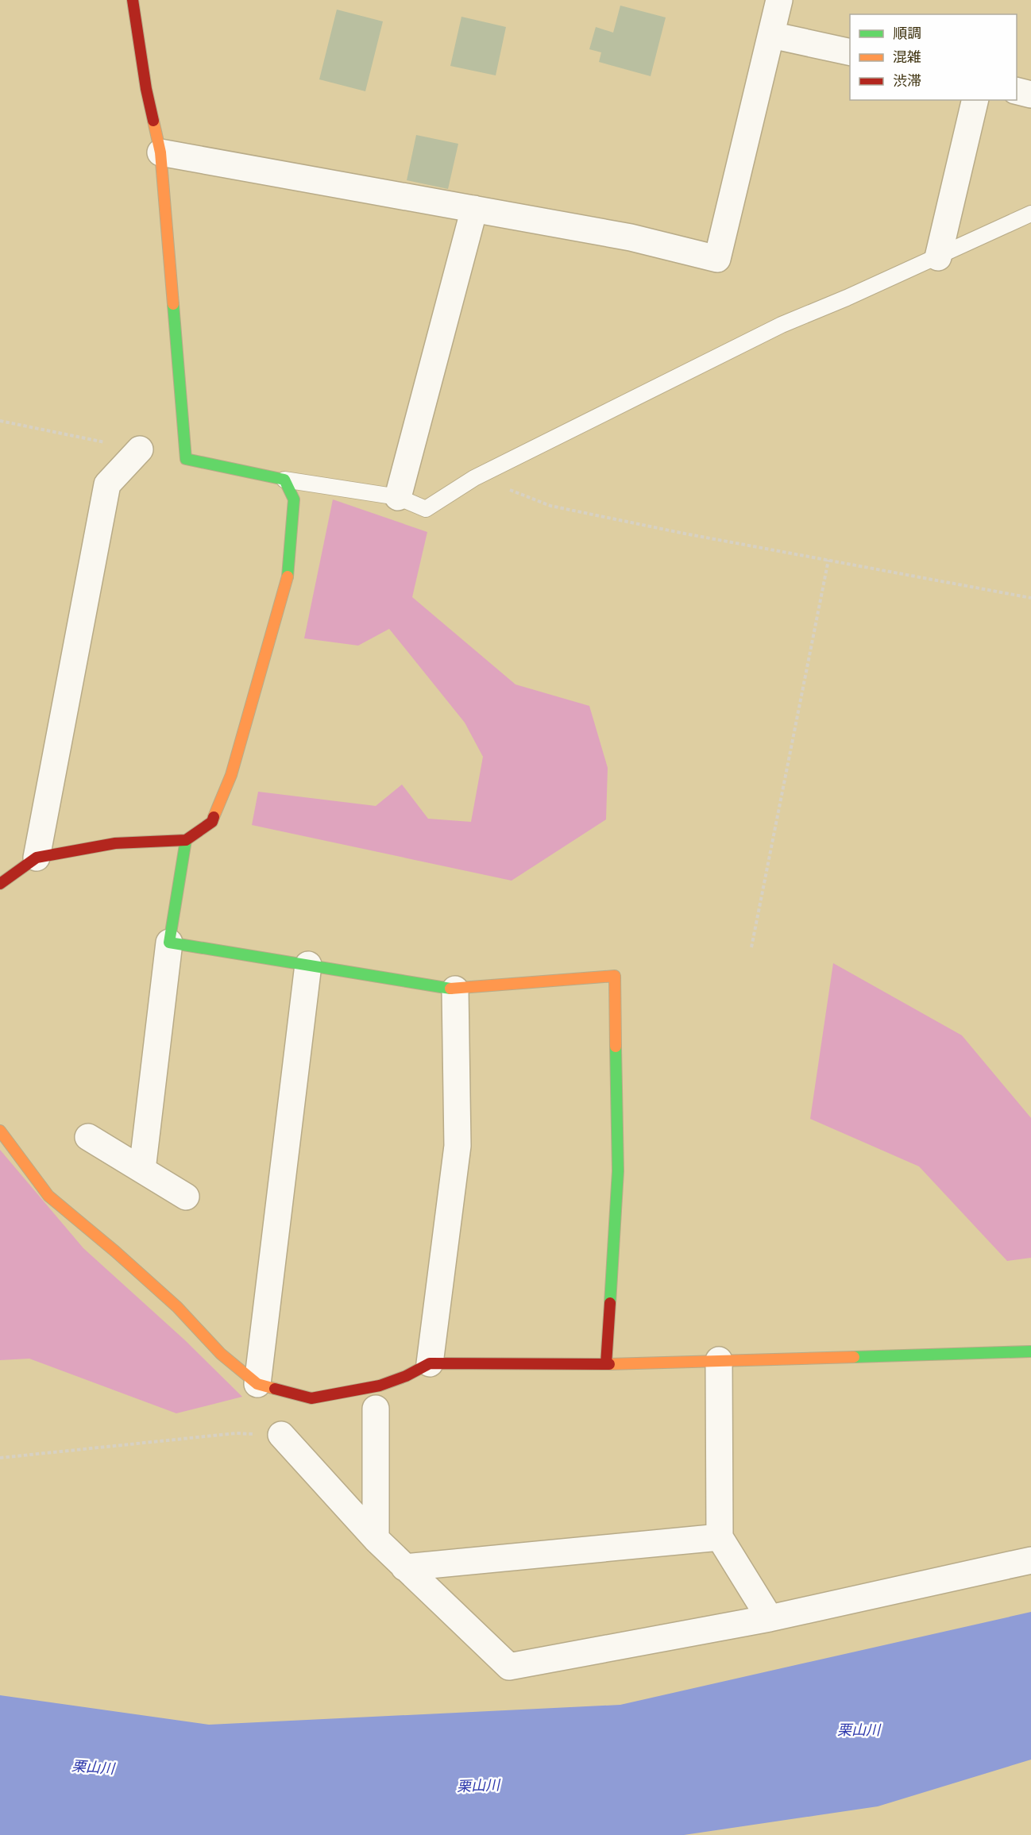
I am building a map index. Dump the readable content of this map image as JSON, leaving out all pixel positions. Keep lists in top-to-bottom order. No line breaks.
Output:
{"water":["栗山川"],"legend":["順調","混雑","渋滞"]}
